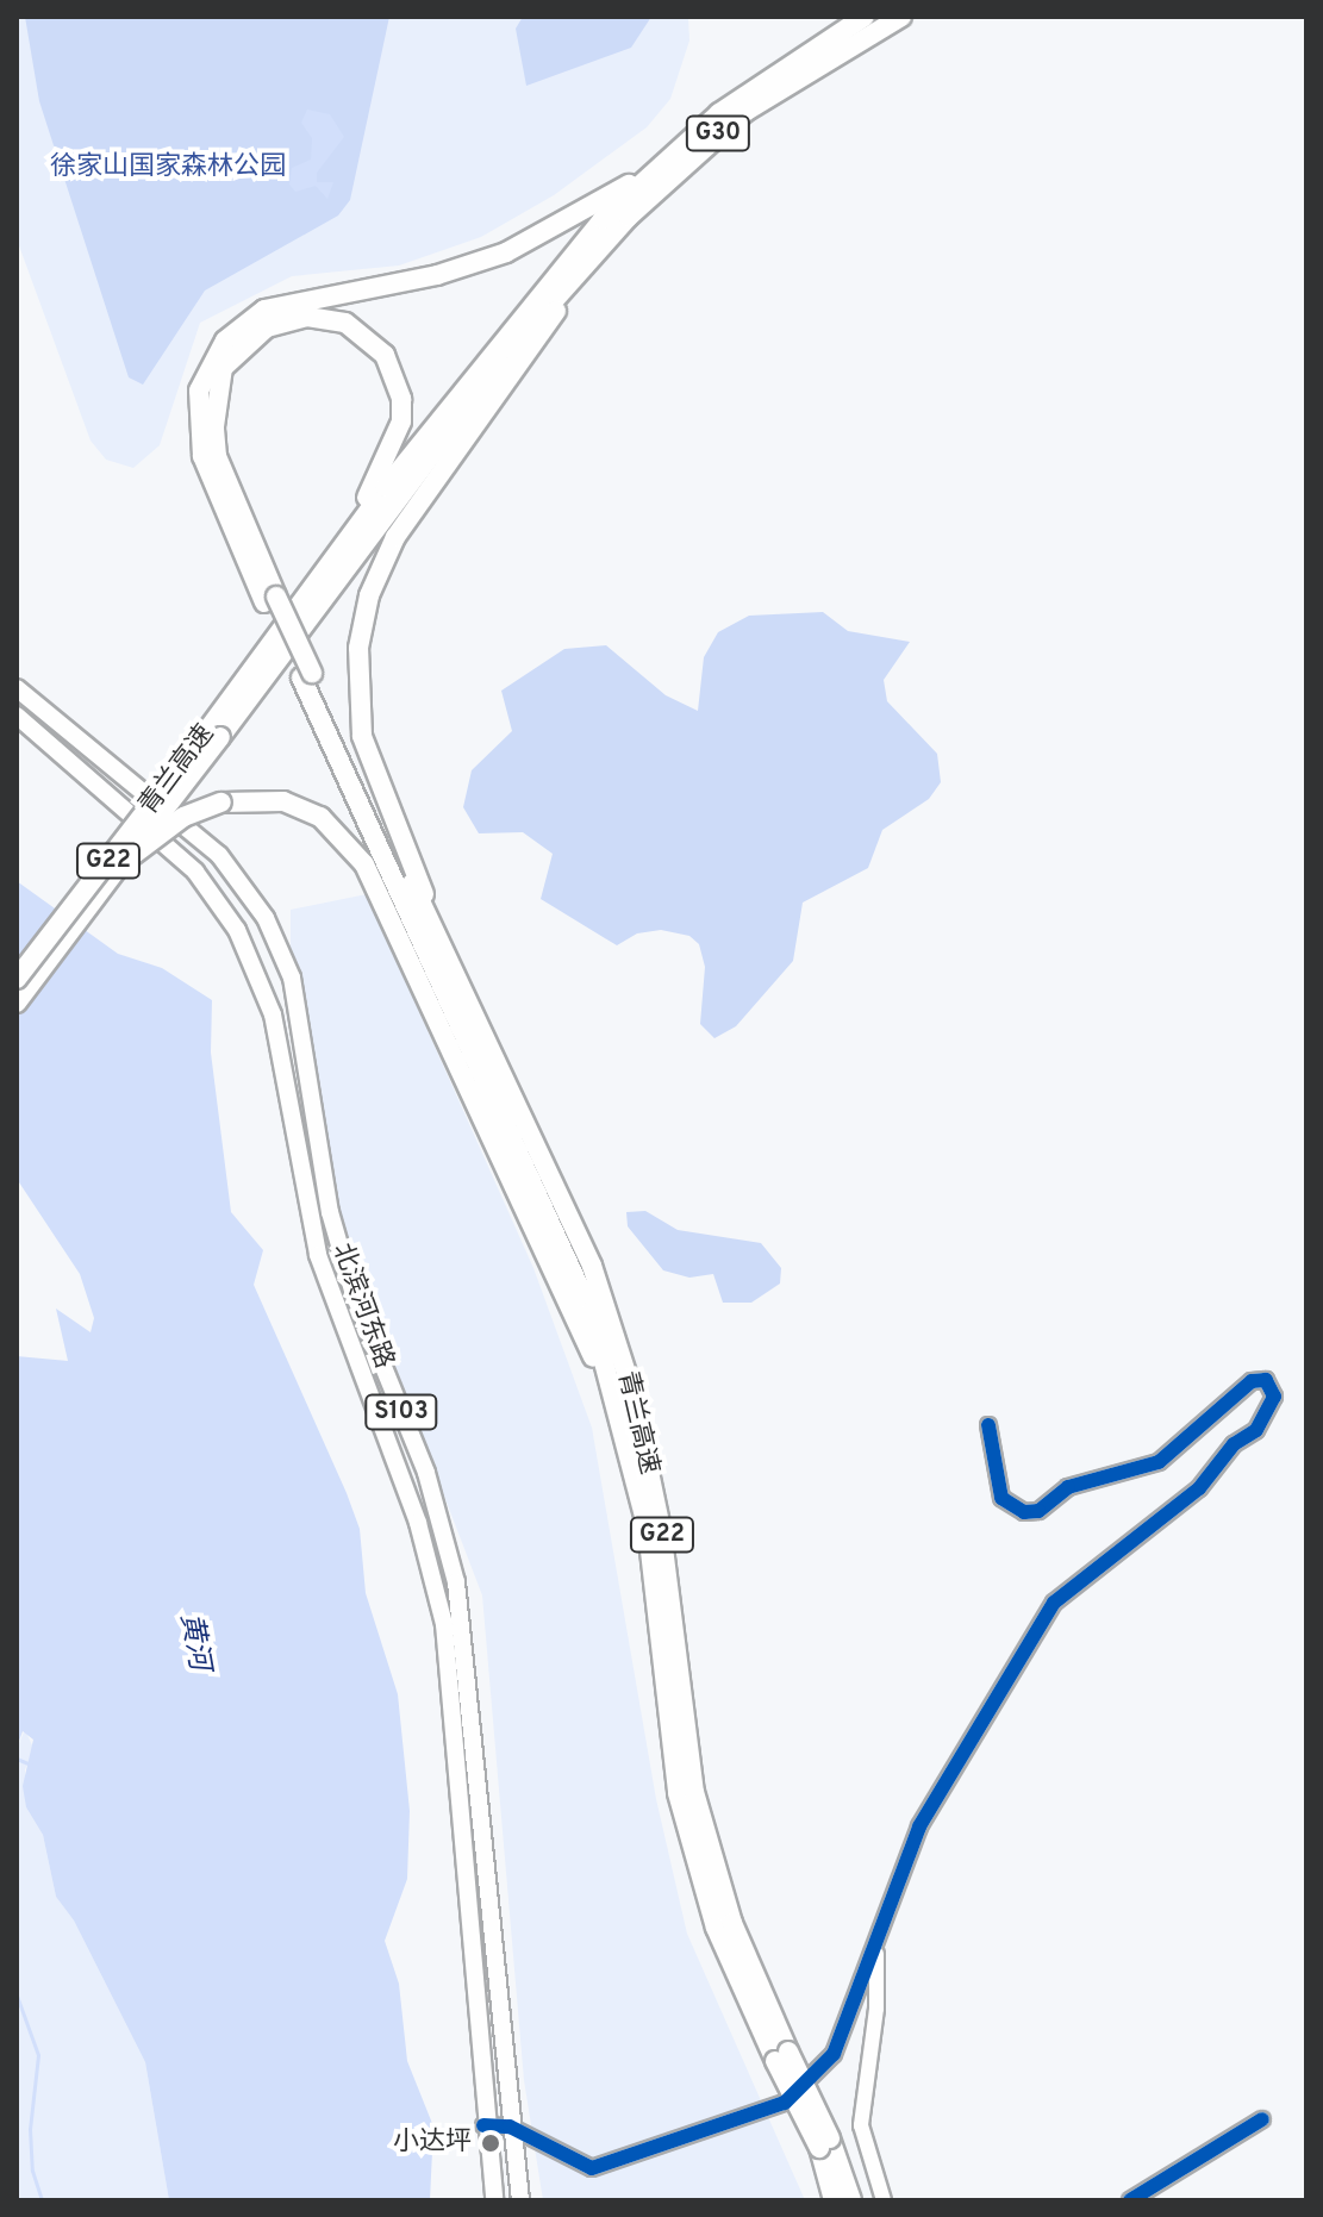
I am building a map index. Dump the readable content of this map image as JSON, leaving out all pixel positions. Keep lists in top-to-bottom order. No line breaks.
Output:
{"streets":{"highway":["G30","青兰高速","G22"],"main road":["北滨河东路","S103"]},"water":["黄河"],"parks":["徐家山国家森林公园"],"places":["小达坪"]}
